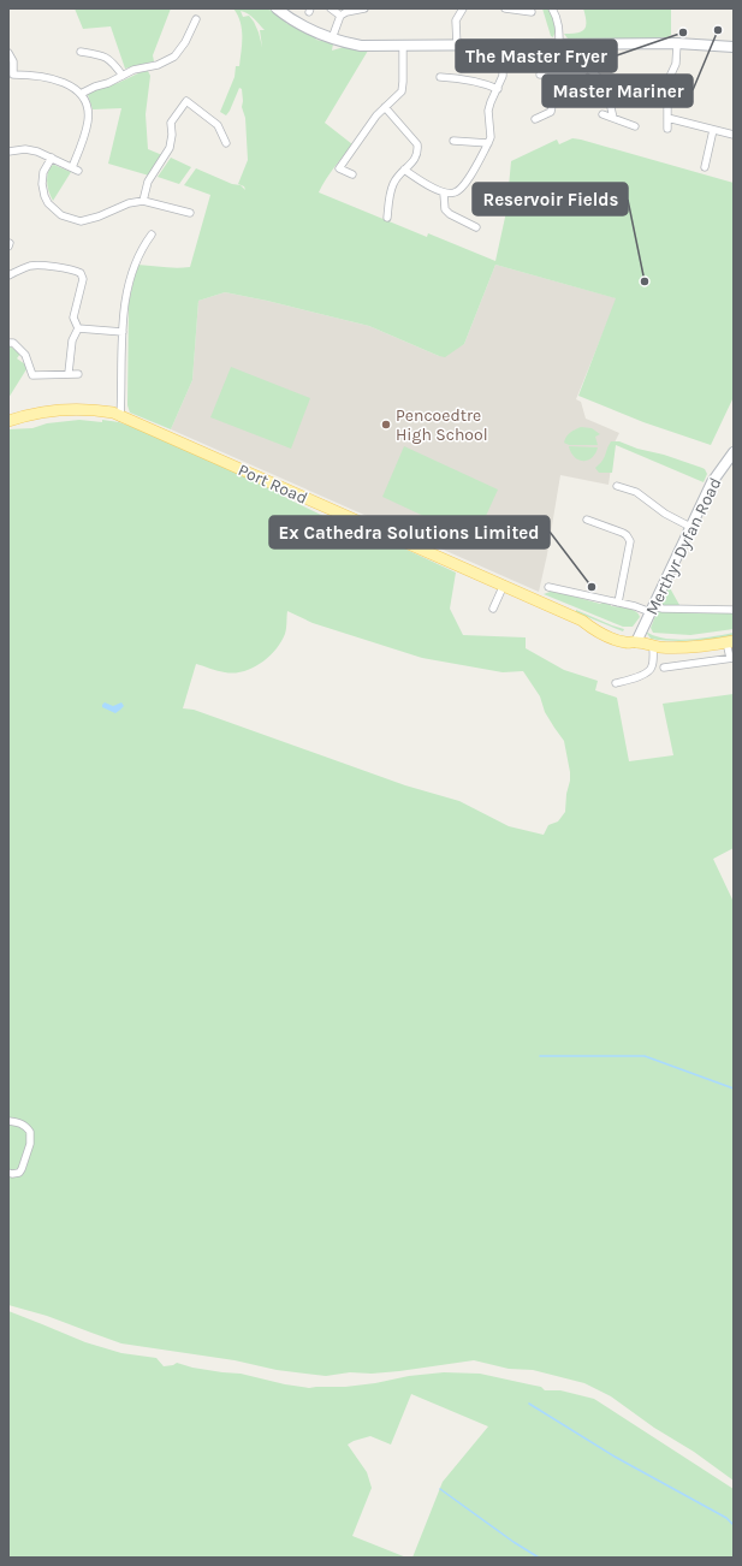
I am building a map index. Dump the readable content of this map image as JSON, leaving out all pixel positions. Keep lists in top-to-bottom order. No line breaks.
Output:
{"streets":{"main road":["Port Road"],"street":["Merthyr Dyfan Road"]},"crossings":[["Port Road","Merthyr Dyfan Road"]],"places":["Master Mariner","The Master Fryer","Reservoir Fields","Pencoedtre High School","Ex Cathedra Solutions Limited"]}
